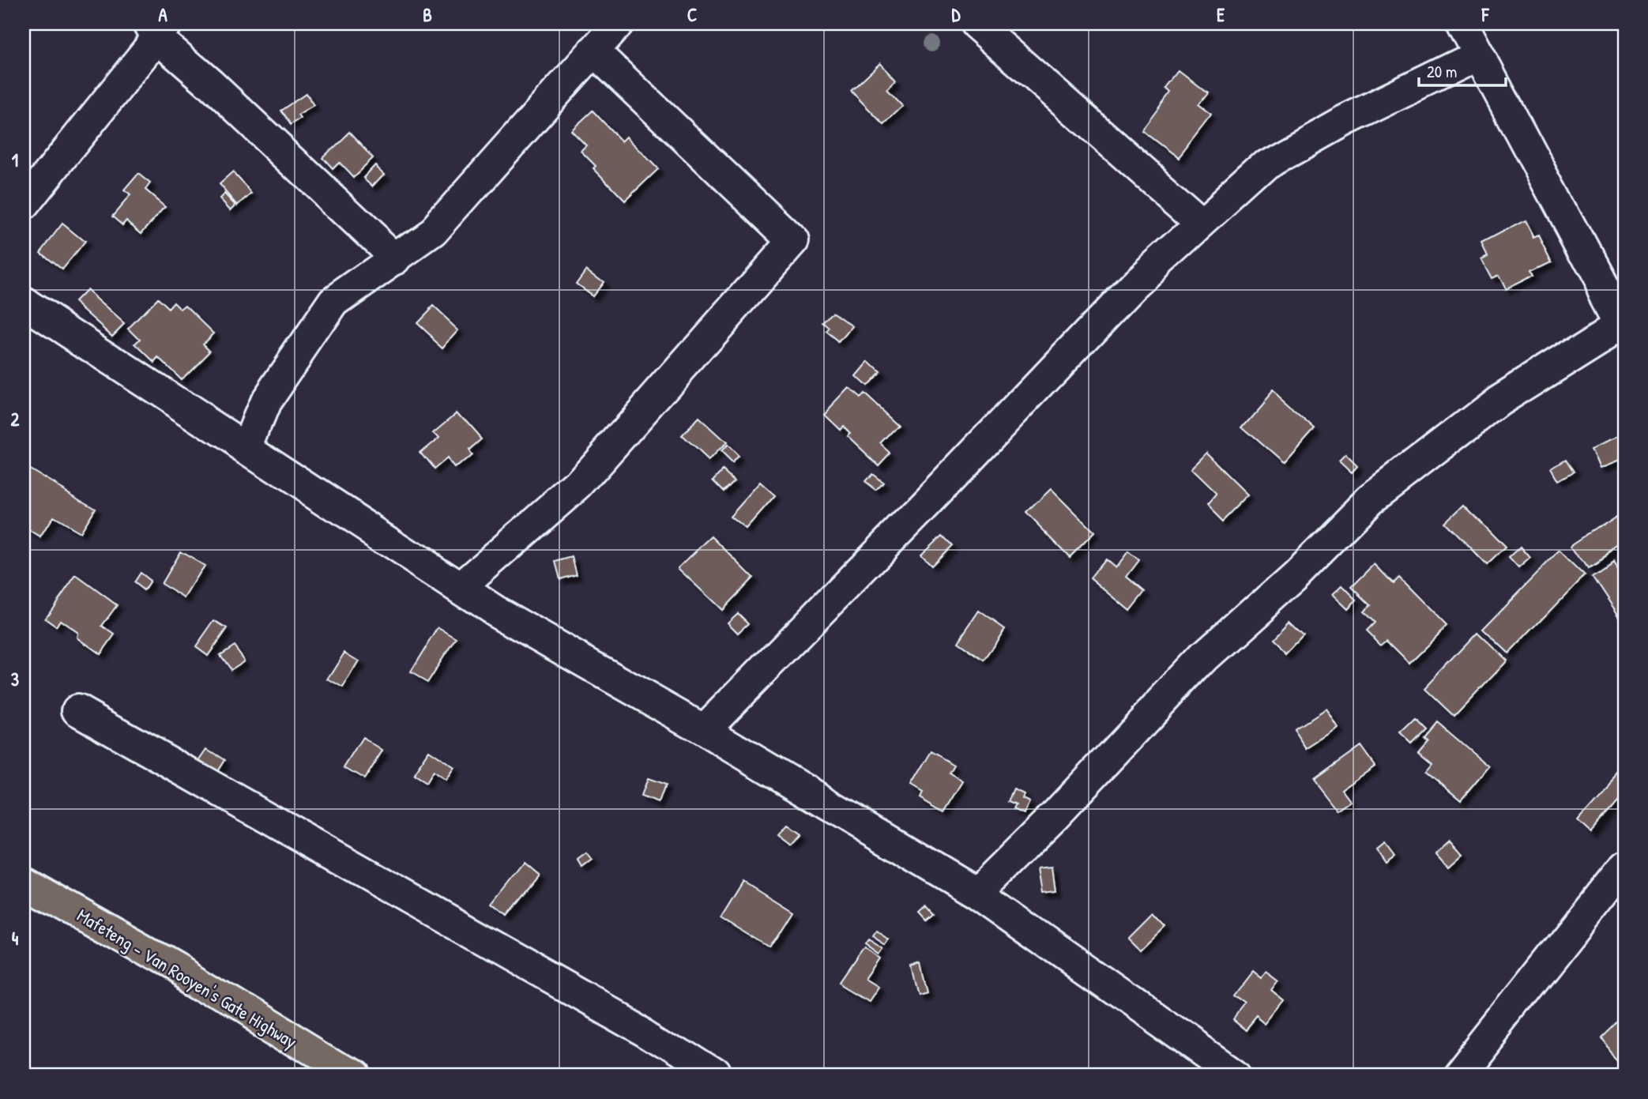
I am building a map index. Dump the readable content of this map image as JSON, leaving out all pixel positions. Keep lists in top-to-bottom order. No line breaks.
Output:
{"streets":{"main road":["Mafeteng - Van Rooyen's Gate Highway"]},"scale_bar":"20 m","grid":{"columns":["A","B","C","D","E","F"],"rows":["1","2","3","4"]}}
